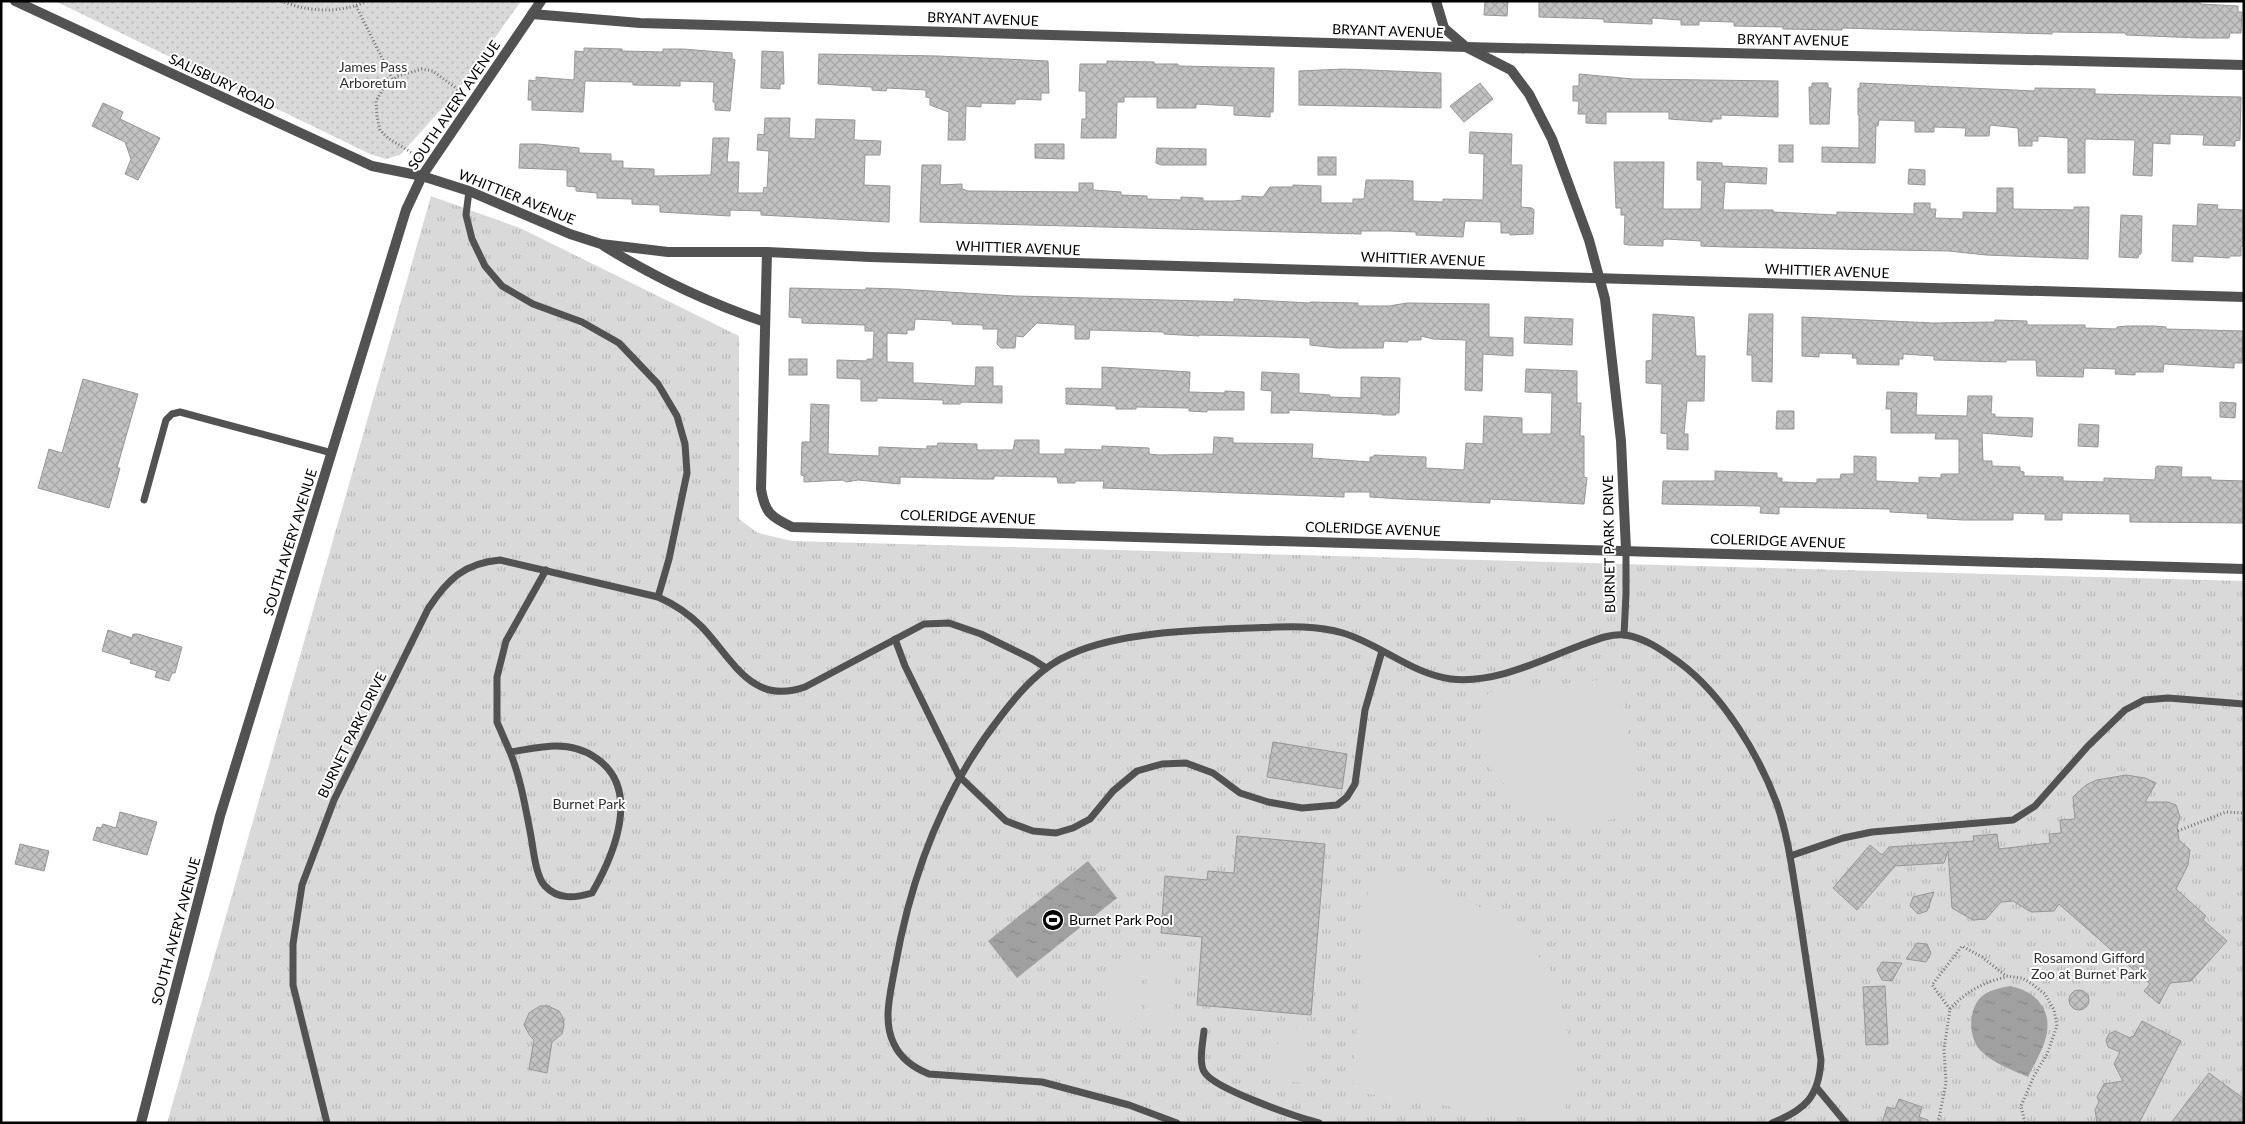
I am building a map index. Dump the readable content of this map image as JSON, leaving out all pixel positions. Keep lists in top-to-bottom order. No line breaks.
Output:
{"streets":{"street":["BRYANT AVENUE","SALISBURY ROAD","SOUTH AVERY AVENUE","WHITTIER AVENUE","COLERIDGE AVENUE","BURNET PARK DRIVE"]},"crossings":[["BRYANT AVENUE","SOUTH AVERY AVENUE"],["BRYANT AVENUE","BURNET PARK DRIVE"],["SALISBURY ROAD","SOUTH AVERY AVENUE"],["SALISBURY ROAD","WHITTIER AVENUE"],["SOUTH AVERY AVENUE","WHITTIER AVENUE"],["WHITTIER AVENUE","COLERIDGE AVENUE"],["WHITTIER AVENUE","BURNET PARK DRIVE"],["COLERIDGE AVENUE","BURNET PARK DRIVE"]],"parks":["James Pass Arboretum","Burnet Park","Rosamond Gifford Zoo at Burnet Park"],"places":{"sports":["Burnet Park Pool"]}}
